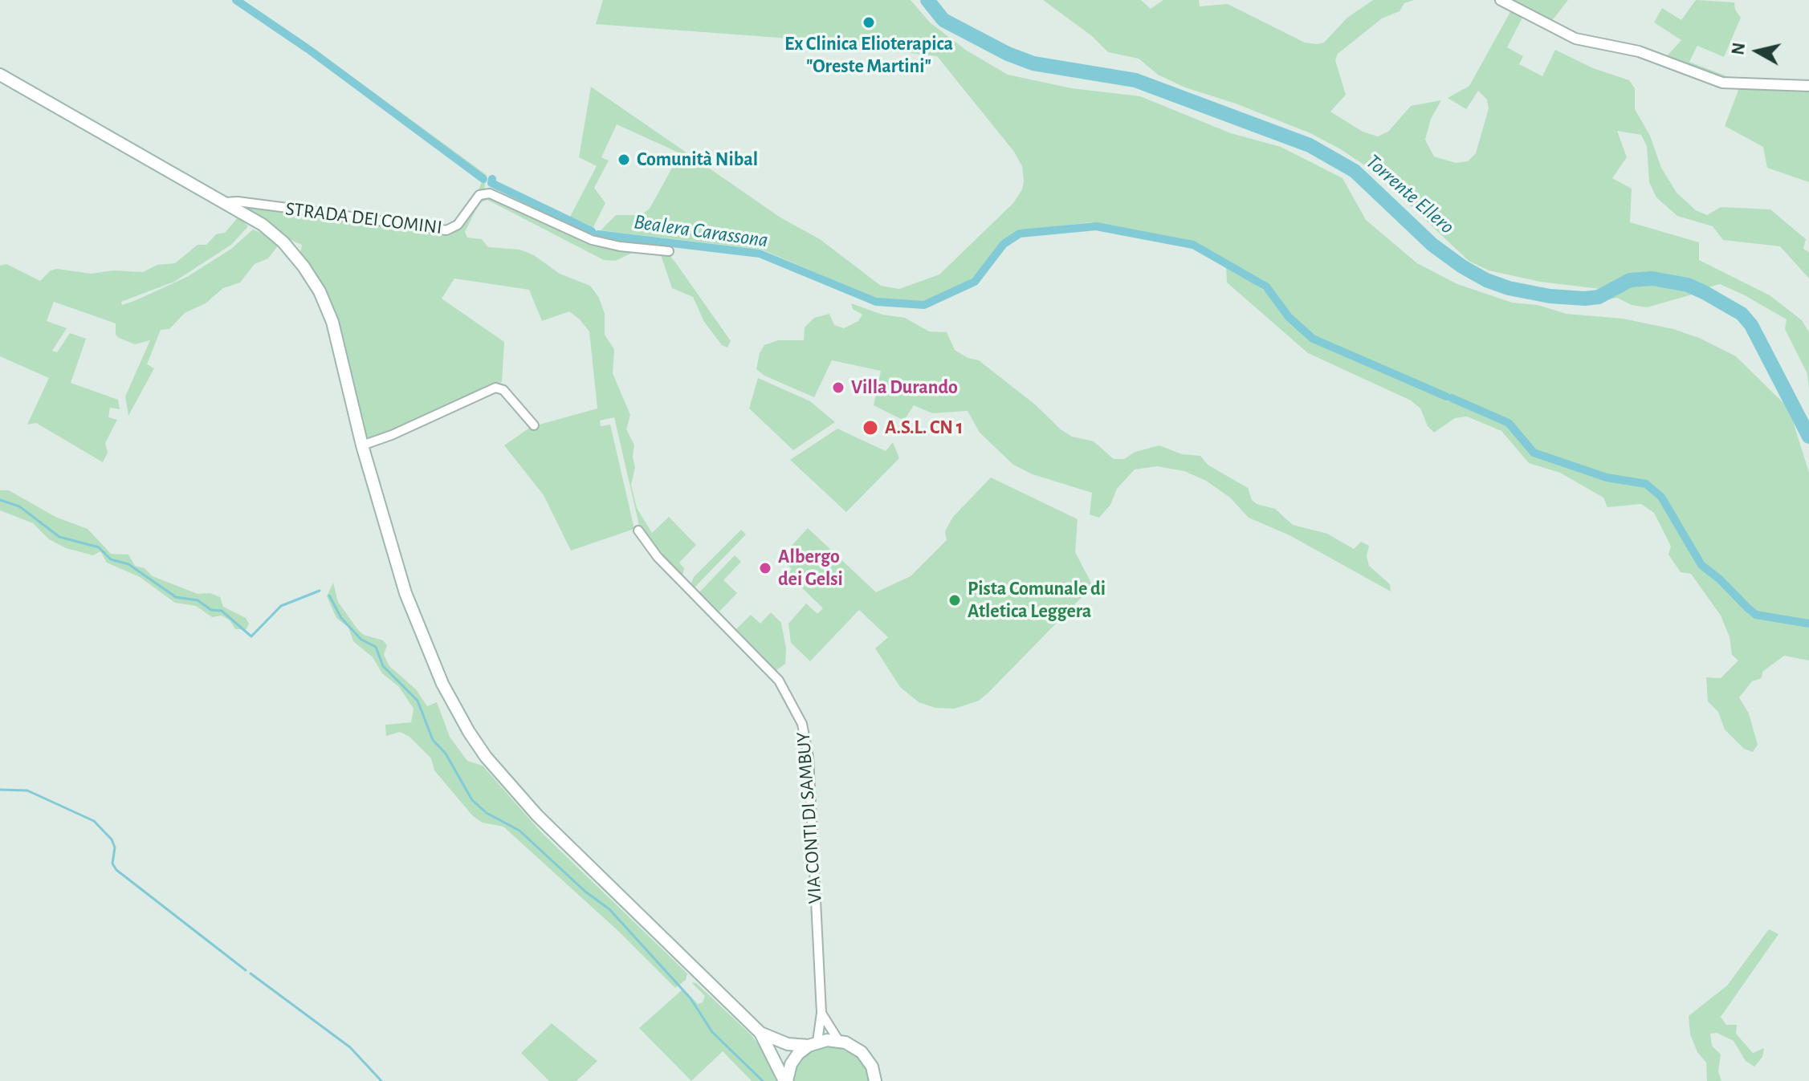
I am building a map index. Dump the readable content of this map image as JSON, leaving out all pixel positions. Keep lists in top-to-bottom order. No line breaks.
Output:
{"streets":{"street":["STRADA DEI COMINI","VIA CONTI DI SAMBUY"]},"water":["Torrente Ellero","Bealera Carassona"],"places":["Ex Clinica Elioterapica \"Oreste Martini\"","Comunità Nibal","Villa Durando","A.S.L. CN 1","Albergo dei Gelsi","Pista Comunale di Atletica Leggera"],"north":"left"}
